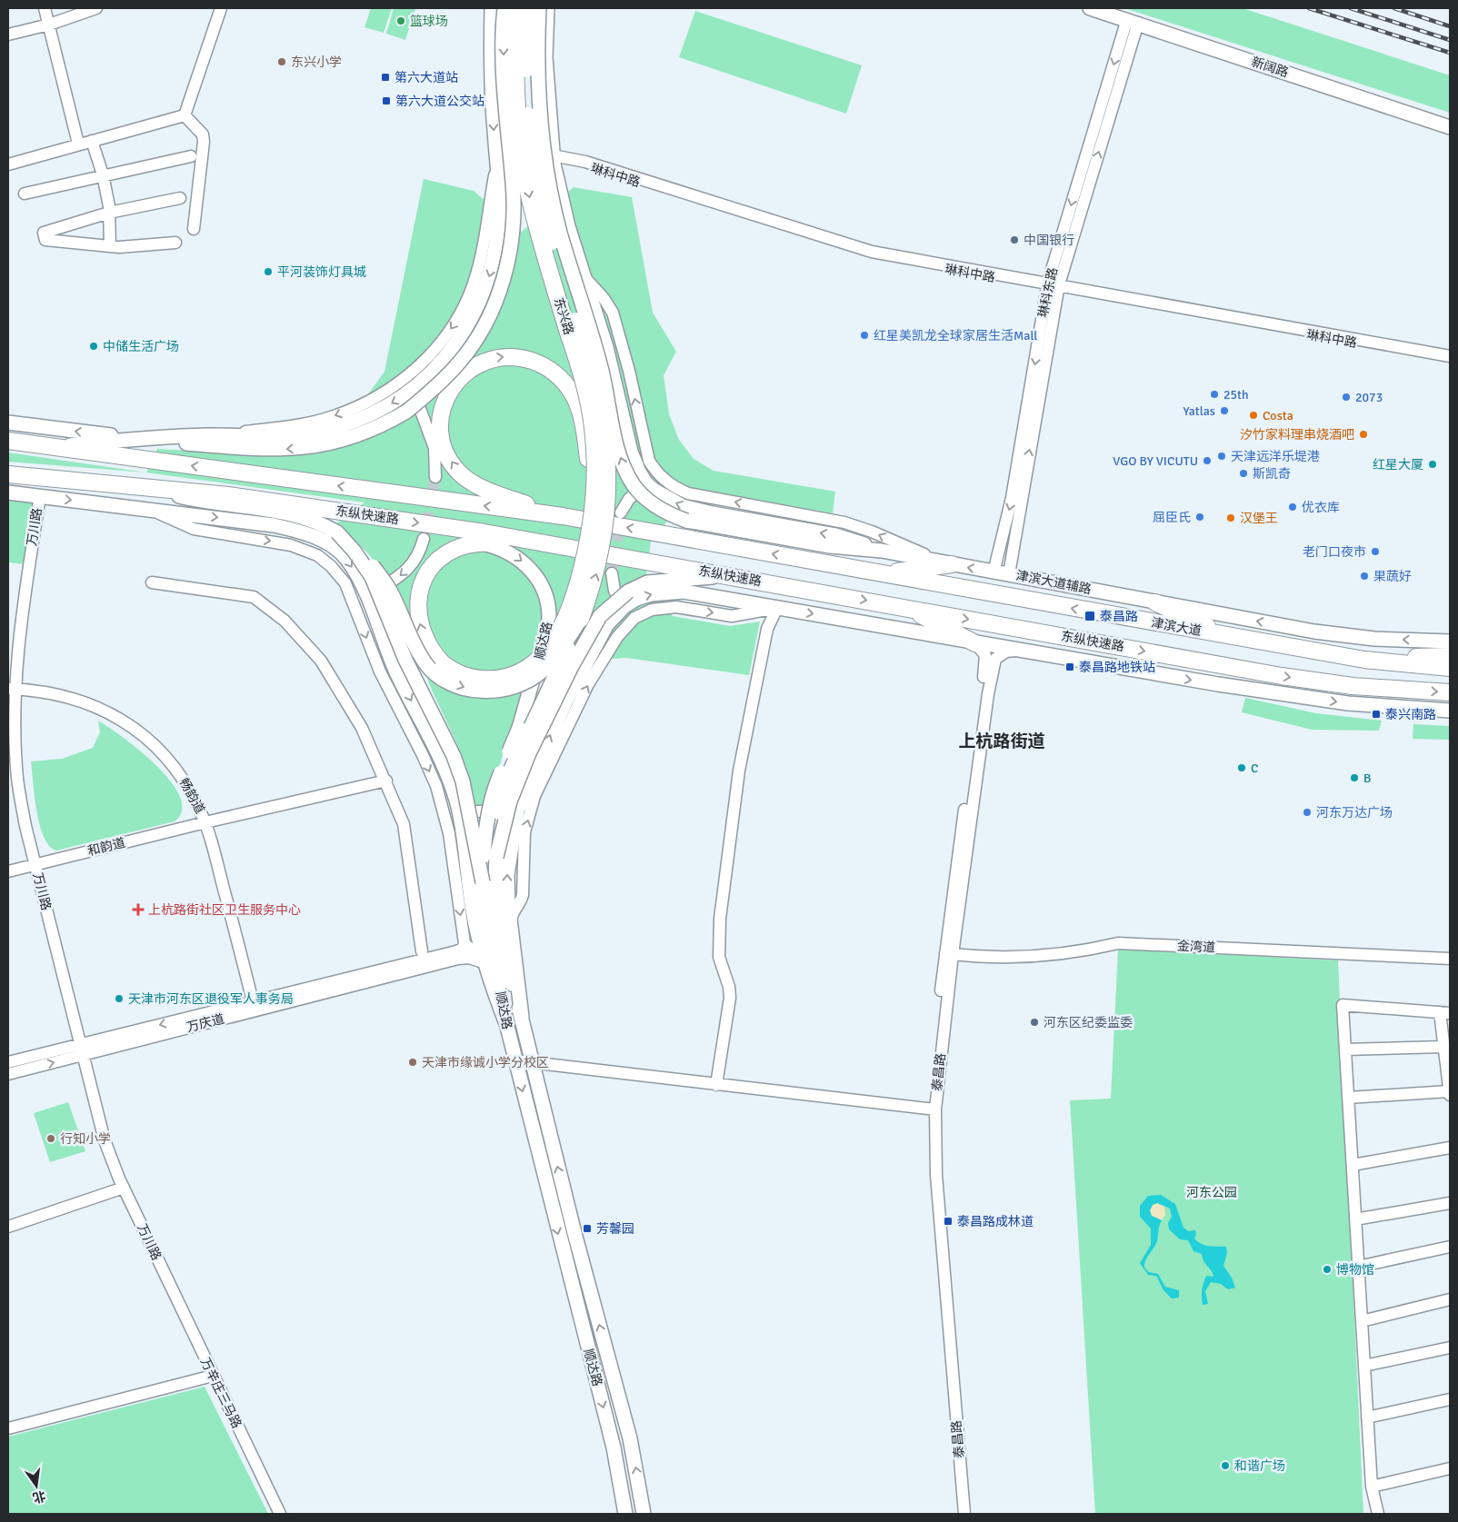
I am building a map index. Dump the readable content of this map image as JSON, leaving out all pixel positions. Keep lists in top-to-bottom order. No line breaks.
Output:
{"streets":{"highway":["东兴路","东纵快速路","津滨大道"],"main road":["新阔路","津滨大道辅路","顺达路"],"street":["琳科中路","琳科东路","万川路","畅韵道","和韵道","金湾道","万庆道","泰昌路","万辛庄三马路"]},"crossings":[["新阔路","琳科东路"],["琳科中路","琳科东路"],["琳科东路","津滨大道辅路"],["东兴路","顺达路"],["东纵快速路","津滨大道"],["万川路","畅韵道"],["万川路","和韵道"],["万川路","万庆道"],["万川路","万辛庄三马路"],["津滨大道辅路","津滨大道"],["顺达路","万庆道"],["畅韵道","和韵道"],["畅韵道","万庆道"],["金湾道","泰昌路"]],"districts":["上杭路街道"],"parks":["河东公园"],"places":{"other":["篮球场","东兴小学","中国银行","平河装饰灯具城","红星美凯龙全球家居生活Mall","中储生活广场","25th","2073","Yatlas","Costa","汐竹家料理串烧酒吧","天津远洋乐堤港","VGO BY VICUTU","红星大厦","斯凯奇","优衣库","屈臣氏","汉堡王","老门口夜市","果蔬好","C","B","河东万达广场","天津市河东区退役军人事务局","河东区纪委监委","天津市缘诚小学分校区","行知小学","博物馆","和谐广场"],"transit":["第六大道站","第六大道公交站","泰昌路","泰昌路地铁站","泰兴南路","泰昌路成林道","芳馨园"],"health":["上杭路街社区卫生服务中心"]},"north":"bottom"}
